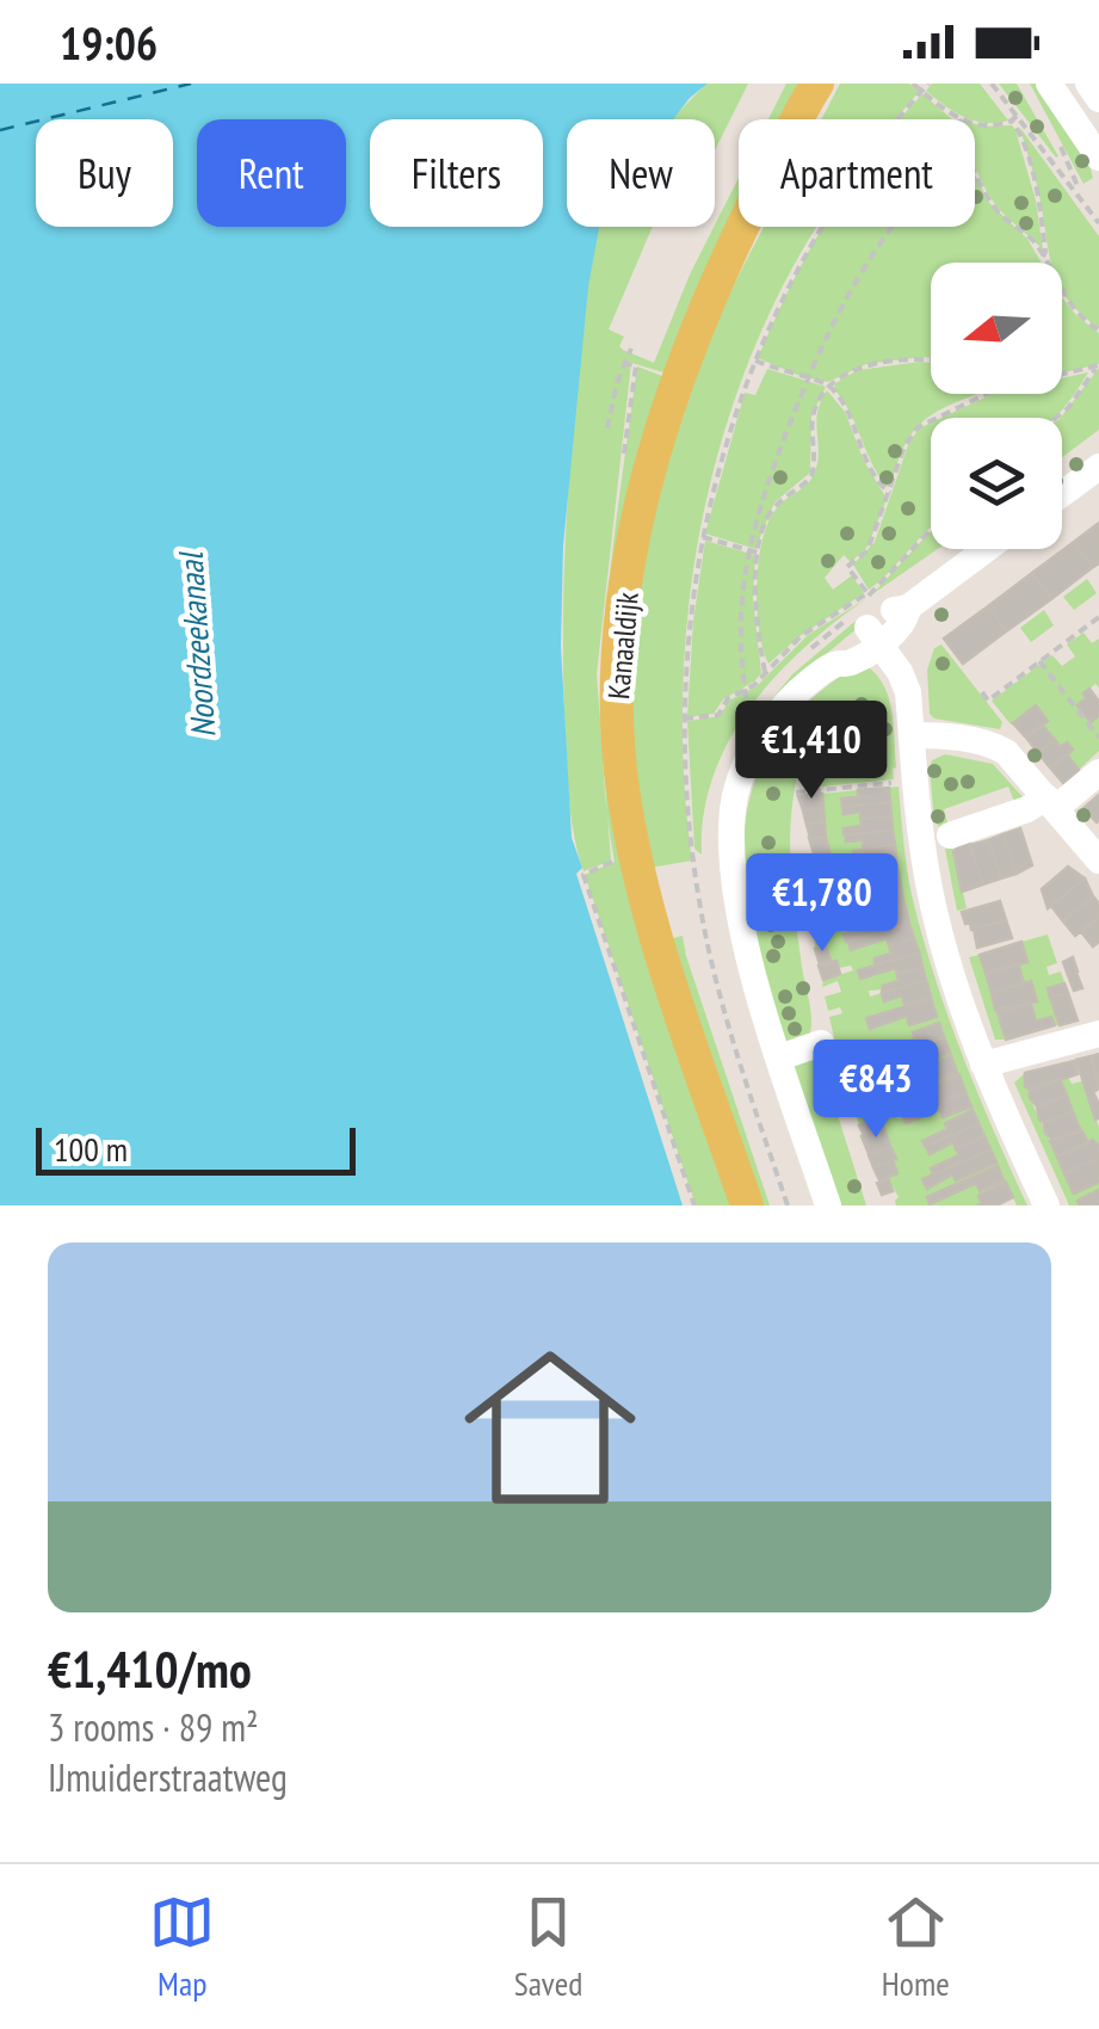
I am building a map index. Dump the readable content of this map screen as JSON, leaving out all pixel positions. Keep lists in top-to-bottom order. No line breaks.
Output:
{"streets":{"main road":["Kanaaldijk"]},"water":["Noordzeekanaal"],"scale_bar":"100 m","north":"left","page":{"status":"19:06","chip":["Buy","Rent","Filters","New","Apartment"],"price":["€1,410","€1,780","€843"],"scale":"100 m","list":[{"name":"€1,410/mo","note":"3 rooms · 89 m² · IJmuiderstraatweg"}],"tabs":["Map","Saved","Home"]}}
